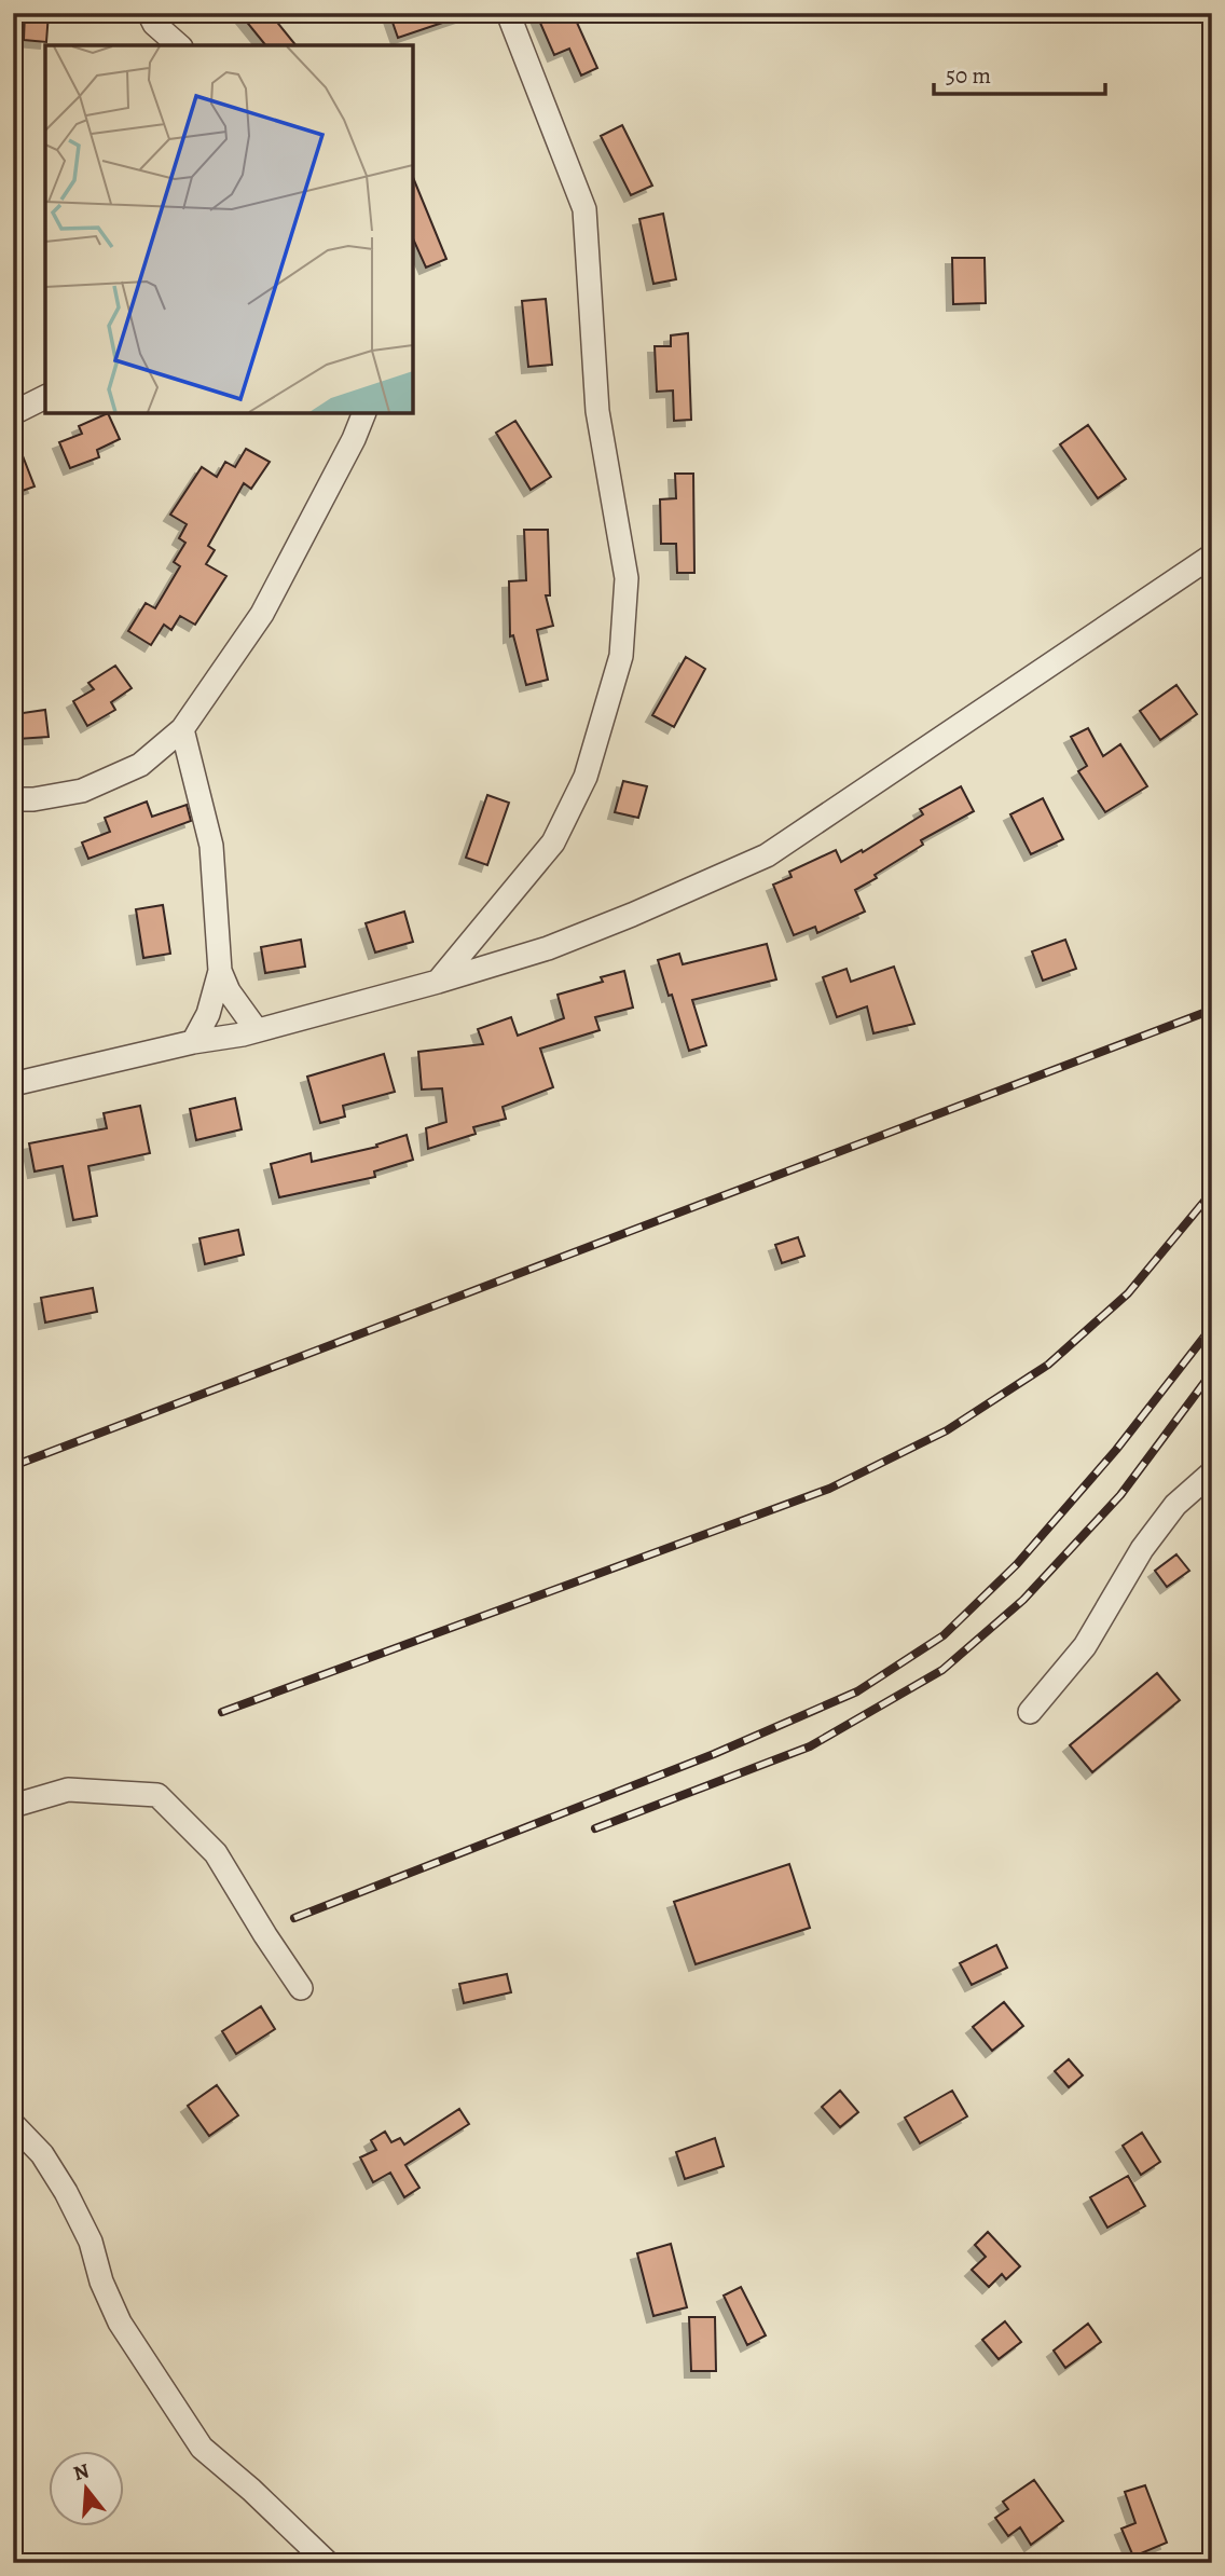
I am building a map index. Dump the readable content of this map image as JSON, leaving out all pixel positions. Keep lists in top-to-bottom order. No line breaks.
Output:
{"scale_bar":"50 m","north":"top"}
